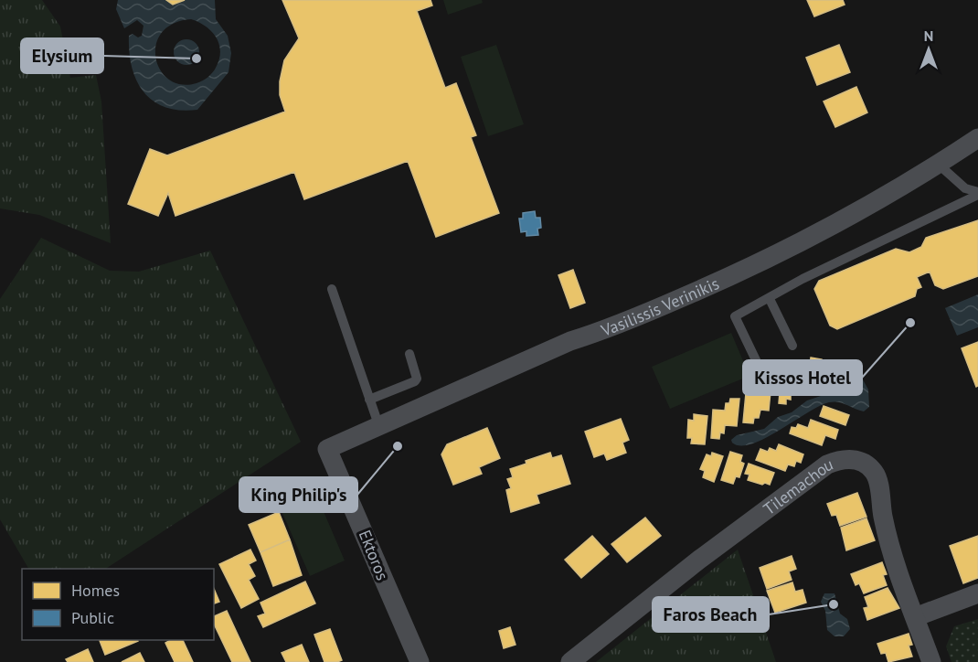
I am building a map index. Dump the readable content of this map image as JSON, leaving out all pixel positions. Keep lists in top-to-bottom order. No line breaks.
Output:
{"streets":{"street":["Vasilissis Verinikis","Tilemachou","Ektoros"]},"crossings":[["Vasilissis Verinikis","Ektoros"]],"places":["Elysium","Kissos Hotel","King Philip's","Faros Beach"],"legend":["Homes","Public"],"north":"top"}
